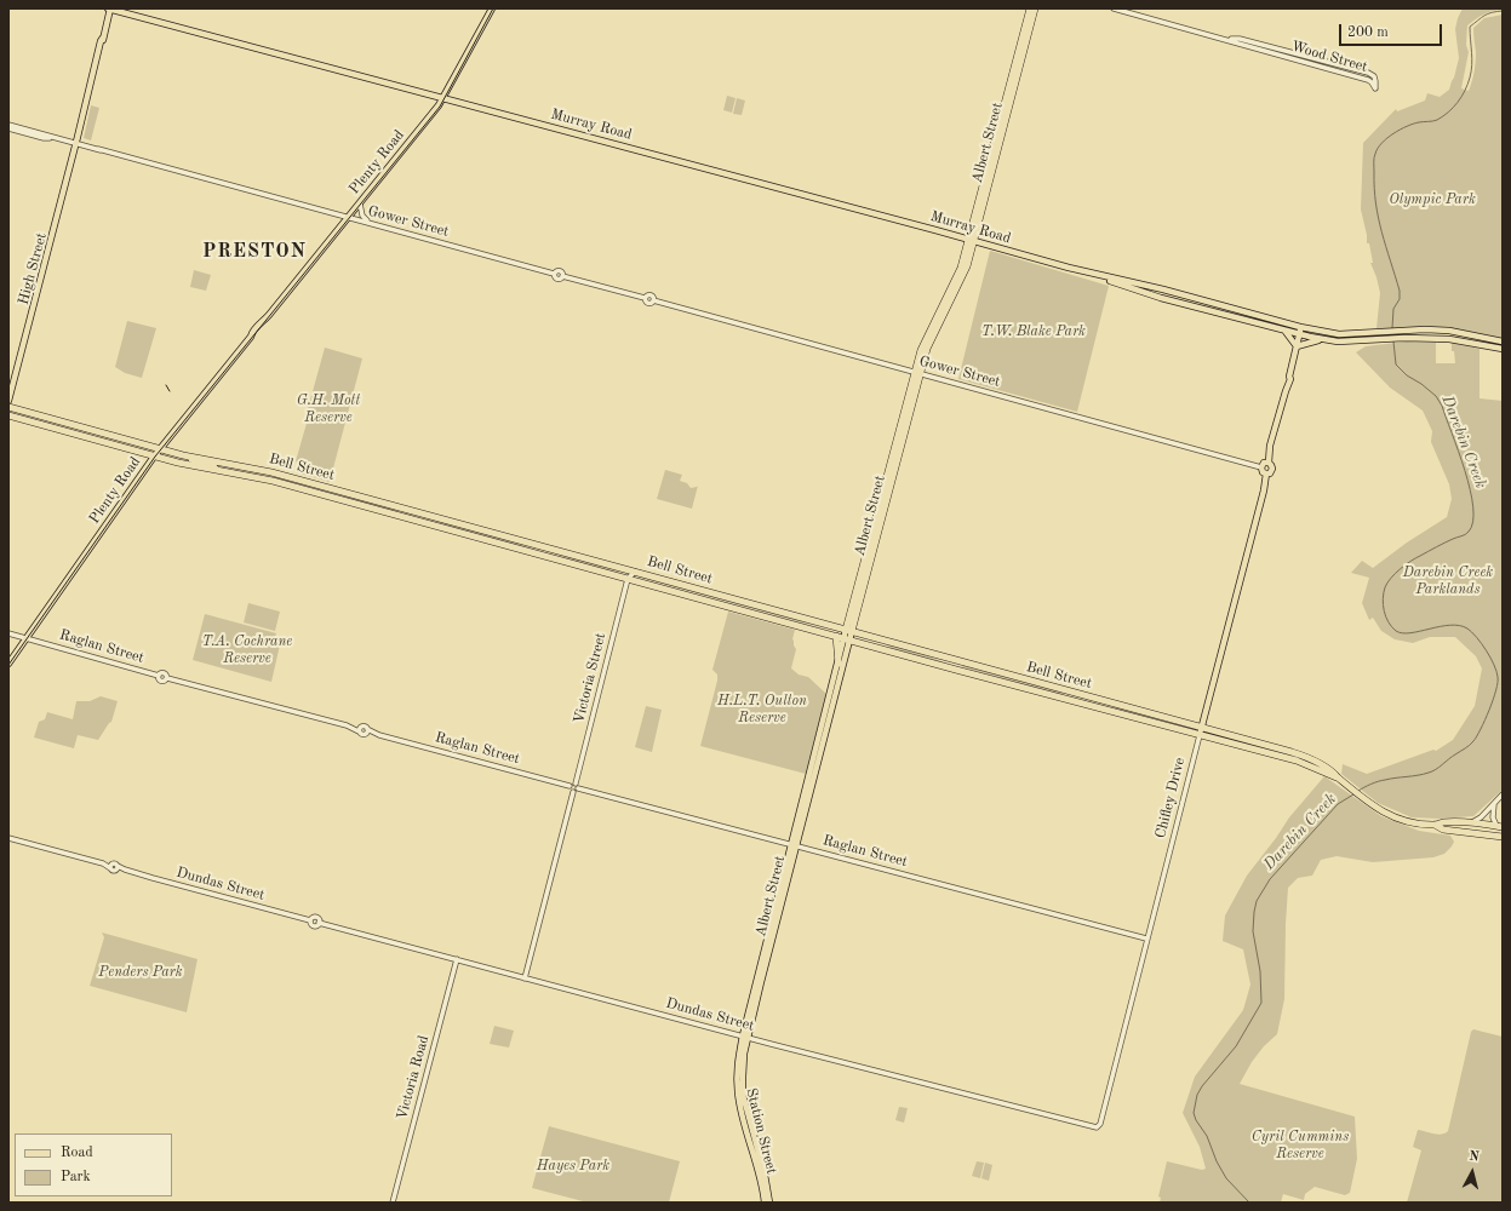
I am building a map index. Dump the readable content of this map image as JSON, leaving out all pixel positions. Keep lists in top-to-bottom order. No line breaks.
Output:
{"streets":{"highway":["Albert Street","Bell Street"],"main road":["Murray Road","Plenty Road","High Street","Chifley Drive","Station Street"],"street":["Wood Street","Gower Street","Raglan Street","Victoria Street","Dundas Street","Victoria Road"]},"crossings":[["Murray Road","Albert Street"],["Murray Road","Plenty Road"],["Murray Road","High Street"],["Albert Street","Gower Street"],["Albert Street","Bell Street"],["Albert Street","Raglan Street"],["Albert Street","Dundas Street"],["Albert Street","Station Street"],["Plenty Road","Gower Street"],["Plenty Road","Bell Street"],["Plenty Road","Raglan Street"],["Gower Street","High Street"],["Gower Street","Chifley Drive"],["Bell Street","Victoria Street"],["Bell Street","Chifley Drive"],["Raglan Street","Victoria Street"],["Raglan Street","Chifley Drive"],["Chifley Drive","Dundas Street"],["Dundas Street","Victoria Road"],["Dundas Street","Station Street"]],"districts":["PRESTON"],"water":["Darebin Creek"],"parks":["Olympic Park","T.W. Blake Park","G.H. Mott Reserve","Darebin Creek Parklands","T.A. Cochrane Reserve","H.L.T. Oulton Reserve","Penders Park","Cyril Cummins Reserve","Hayes Park"],"legend":["Road","Park"],"scale_bar":"200 m","north":"top"}
